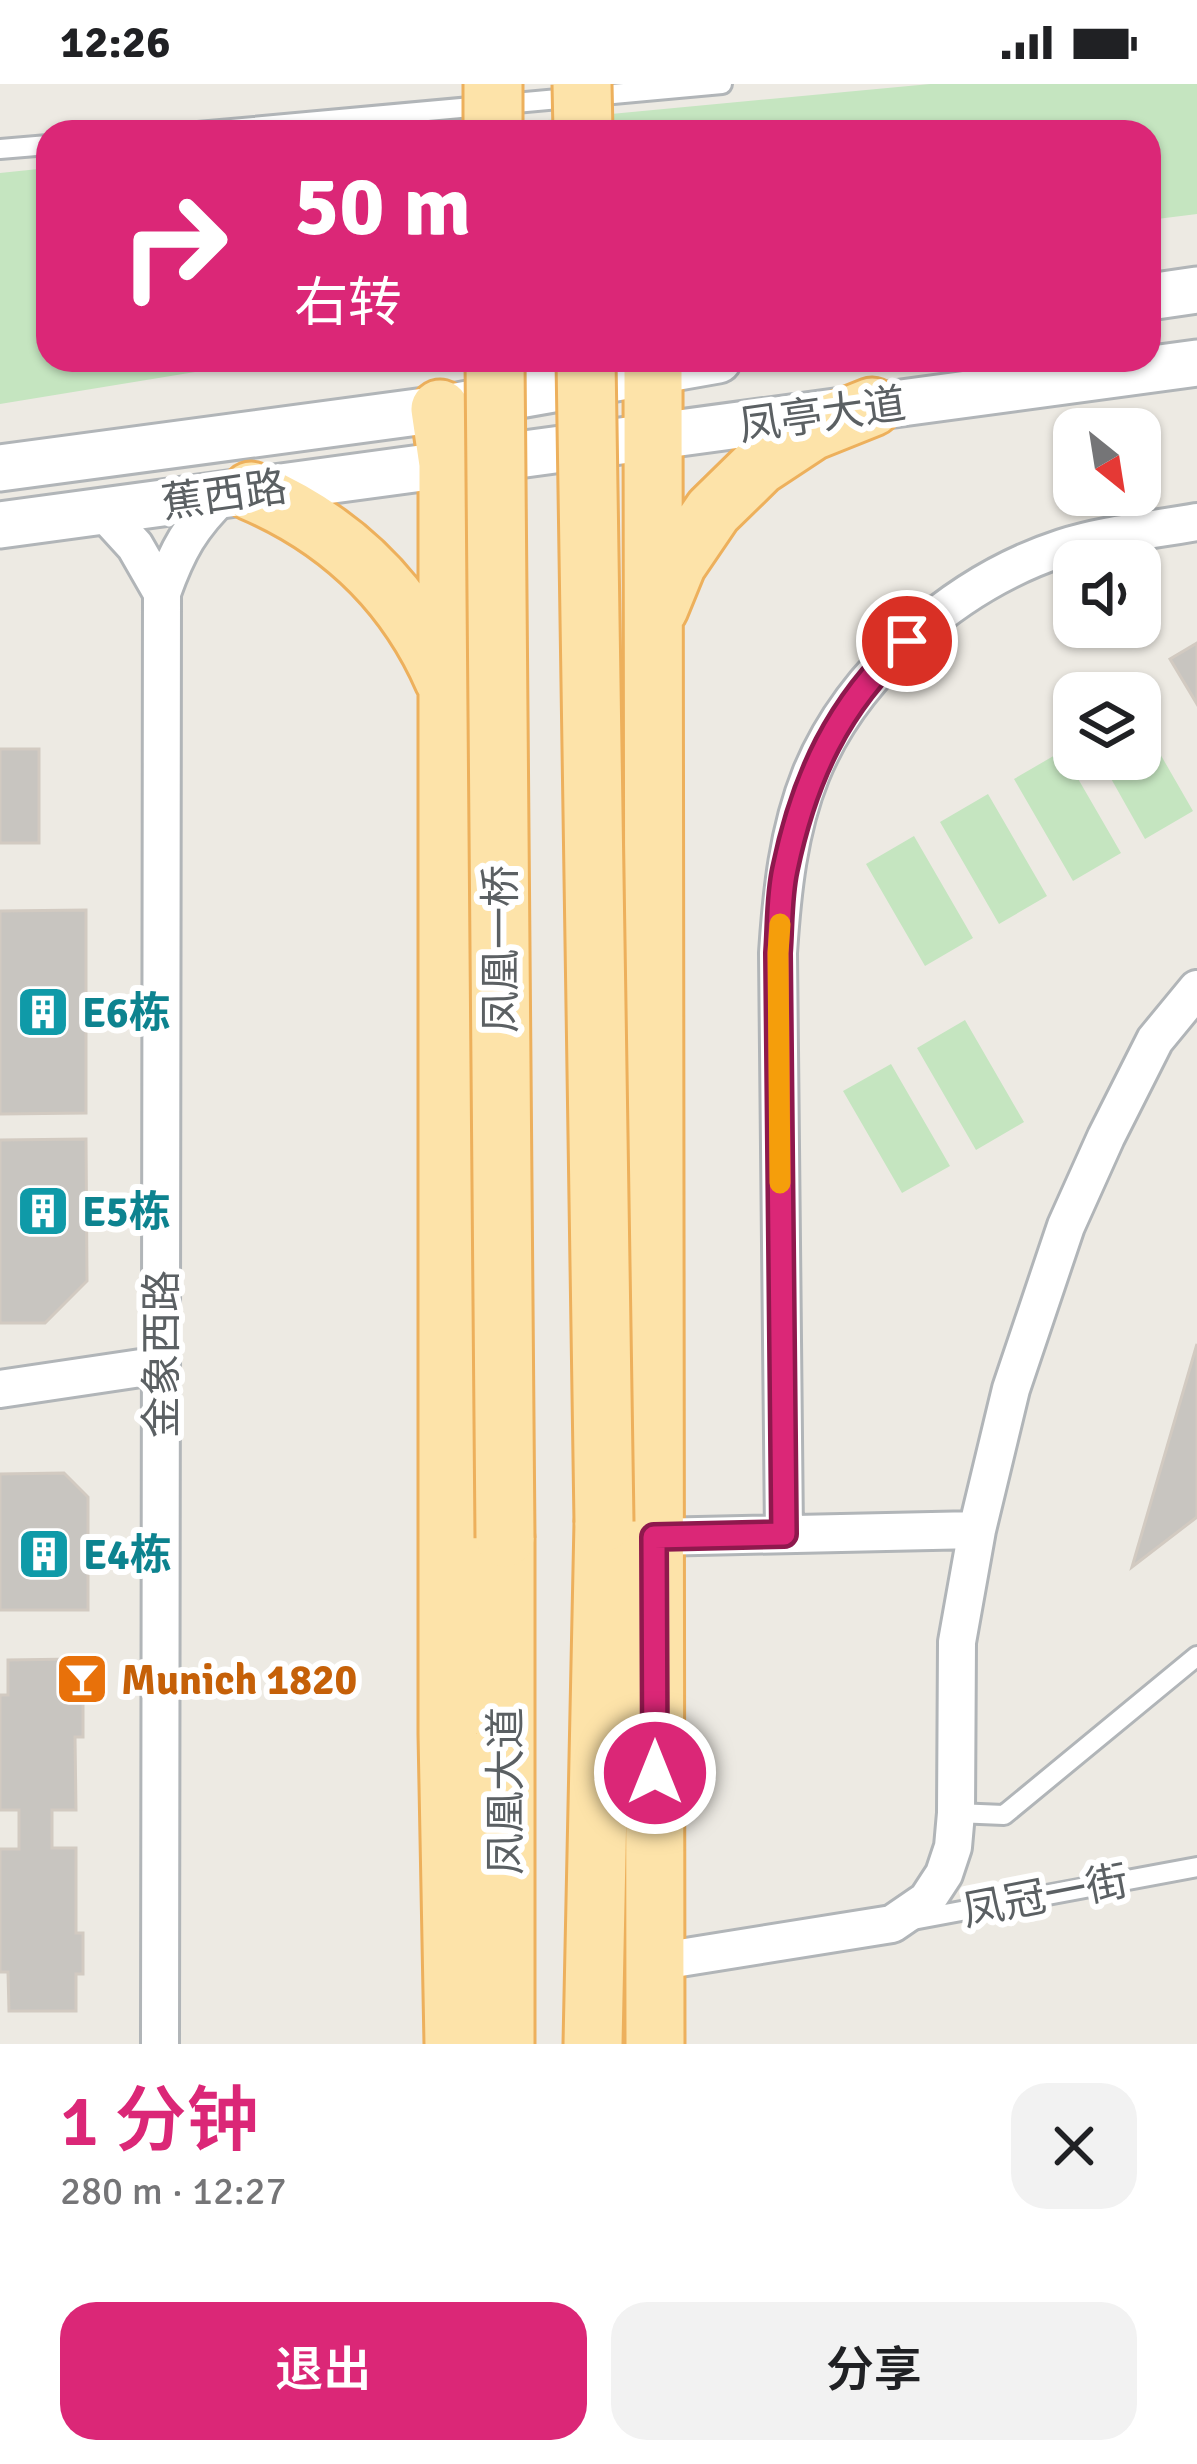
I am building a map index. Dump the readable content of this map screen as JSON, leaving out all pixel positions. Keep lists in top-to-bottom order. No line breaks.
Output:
{"streets":{"main road":["凤凰一桥","凤凰大道"],"street":["凤亭大道","蕉西路","金象西路"],"lane":["凤冠一街"]},"crossings":[["凤亭大道","蕉西路"],["凤凰一桥","凤凰大道"]],"places":{"building":["E6栋","E5栋","E4栋"],"bar":["Munich 1820"]},"north":"bottom right","page":{"status":"12:26","turn":["50 m","右转"],"heading":["1 分钟","280 m · 12:27"],"buttons":["退出","分享"]}}
